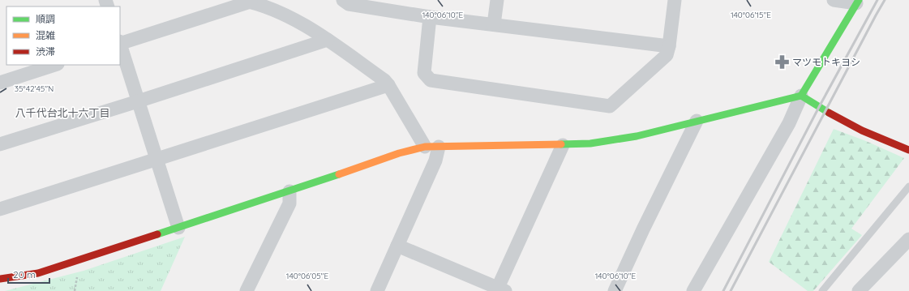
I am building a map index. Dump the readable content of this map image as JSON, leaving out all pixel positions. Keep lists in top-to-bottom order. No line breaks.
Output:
{"districts":["八千代台北十六丁目"],"places":{"pharmacy":["マツモトキヨシ"]},"legend":["順調","混雑","渋滞"],"scale_bar":"20 m","coordinates":["140°06'10\"E","140°06'15\"E","35°42'45\"N","140°06'05\"E"]}
